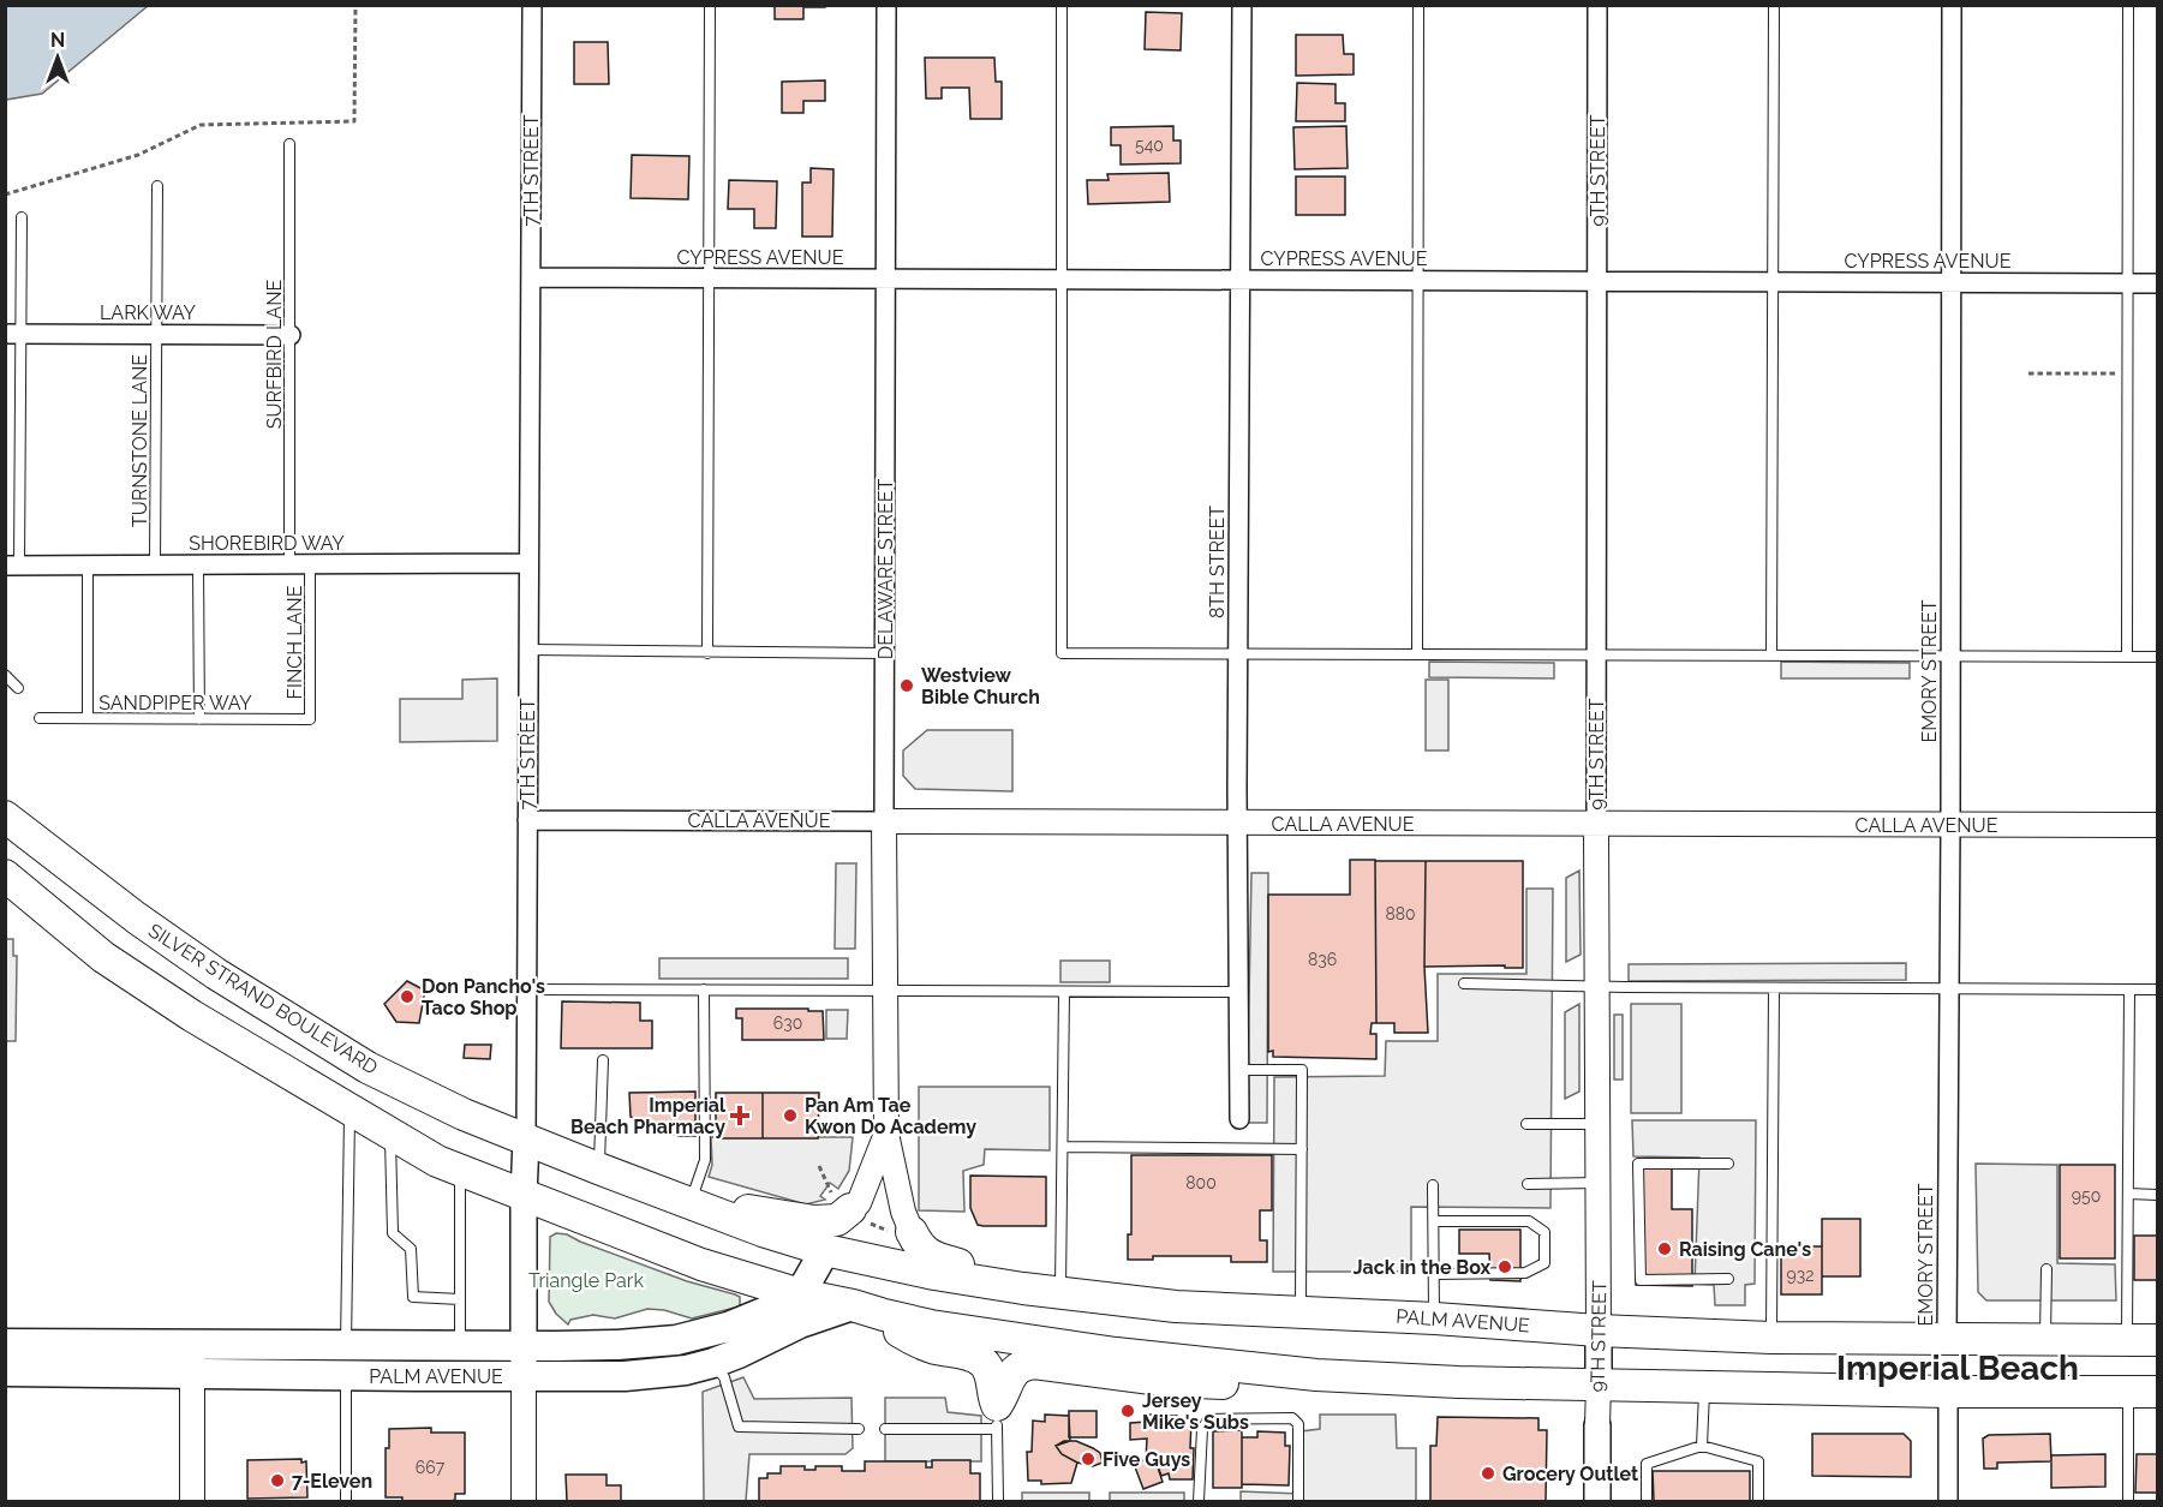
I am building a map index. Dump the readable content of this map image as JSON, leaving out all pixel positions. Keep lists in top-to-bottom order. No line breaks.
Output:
{"streets":{"highway":["SILVER STRAND BOULEVARD","PALM AVENUE"],"main road":["7TH STREET","9TH STREET"],"street":["CYPRESS AVENUE","LARK WAY","SHOREBIRD WAY","8TH STREET","DELAWARE STREET","EMORY STREET","CALLA AVENUE"],"lane":["SURFBIRD LANE","TURNSTONE LANE","FINCH LANE","SANDPIPER WAY"]},"crossings":[["7TH STREET","CYPRESS AVENUE"],["7TH STREET","SHOREBIRD WAY"],["7TH STREET","CALLA AVENUE"],["7TH STREET","SILVER STRAND BOULEVARD"],["7TH STREET","PALM AVENUE"],["9TH STREET","CYPRESS AVENUE"],["9TH STREET","CALLA AVENUE"],["9TH STREET","PALM AVENUE"],["CYPRESS AVENUE","8TH STREET"],["CYPRESS AVENUE","DELAWARE STREET"],["CYPRESS AVENUE","EMORY STREET"],["LARK WAY","SURFBIRD LANE"],["LARK WAY","TURNSTONE LANE"],["SURFBIRD LANE","SHOREBIRD WAY"],["TURNSTONE LANE","SHOREBIRD WAY"],["SHOREBIRD WAY","FINCH LANE"],["8TH STREET","CALLA AVENUE"],["DELAWARE STREET","CALLA AVENUE"],["FINCH LANE","SANDPIPER WAY"],["EMORY STREET","CALLA AVENUE"],["EMORY STREET","PALM AVENUE"],["SILVER STRAND BOULEVARD","PALM AVENUE"]],"districts":["Imperial Beach"],"parks":["Triangle Park"],"places":{"other":["Westview Bible Church","Don Pancho's Taco Shop","Pan Am Tae Kwon Do Academy","Raising Cane's","Jack in the Box","Jersey Mike's Subs","Five Guys","Grocery Outlet","7-Eleven"],"health":["Imperial Beach Pharmacy"]},"house_numbers":["540","880","836","630","800","950","932","667"],"north":"top"}
